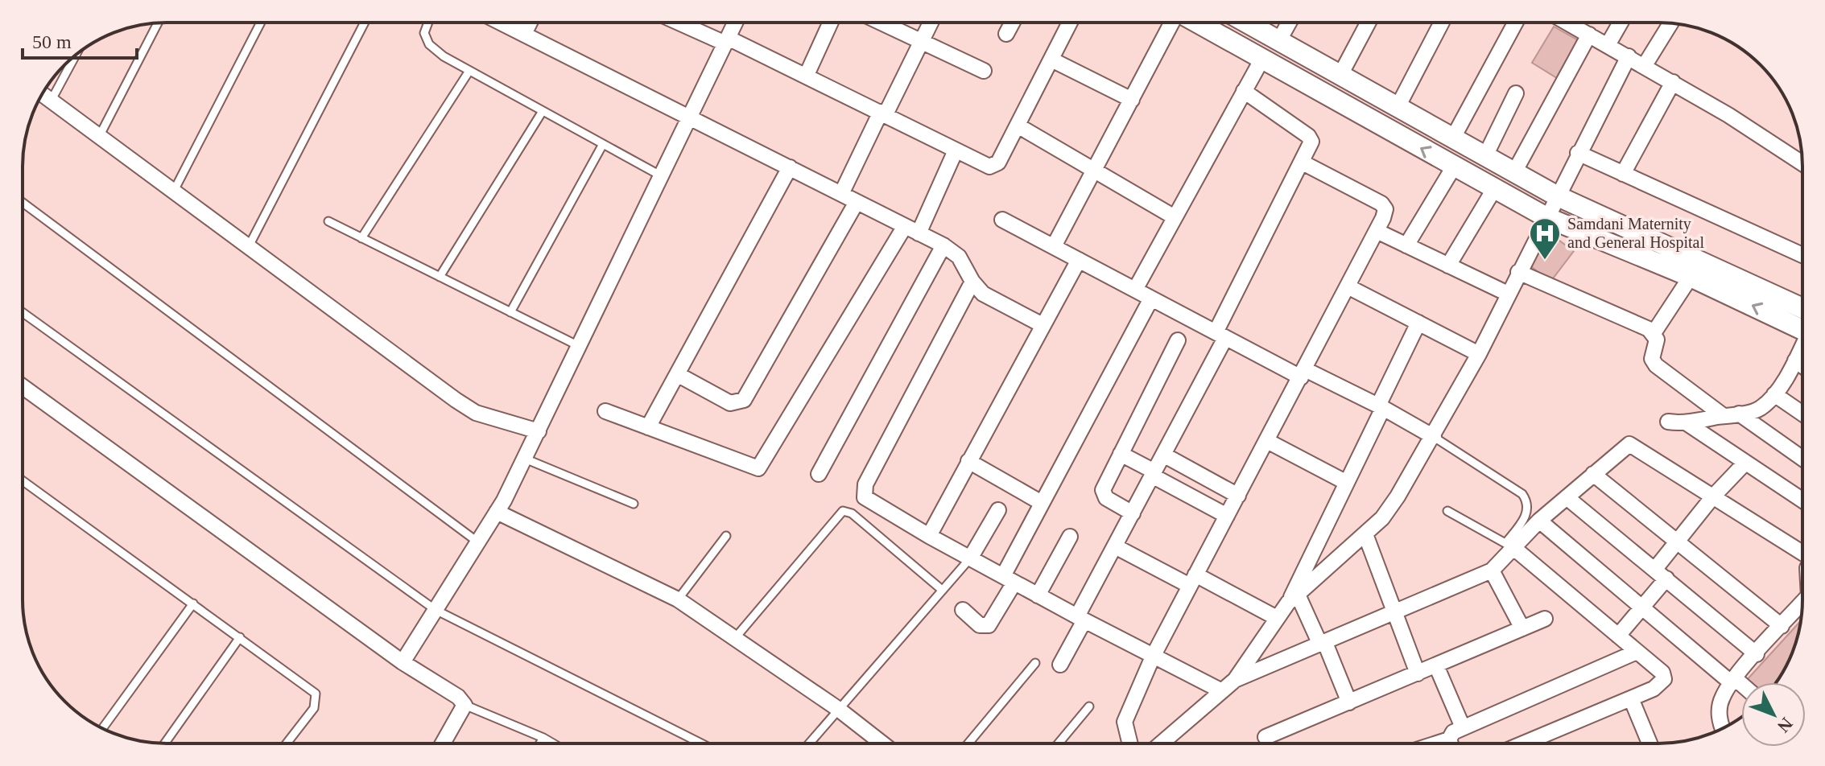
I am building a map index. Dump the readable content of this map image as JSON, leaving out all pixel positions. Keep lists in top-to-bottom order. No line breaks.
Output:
{"places":{"hospital":["Samdani Maternity and General Hospital"]},"scale_bar":"50 m","north":"bottom right"}
